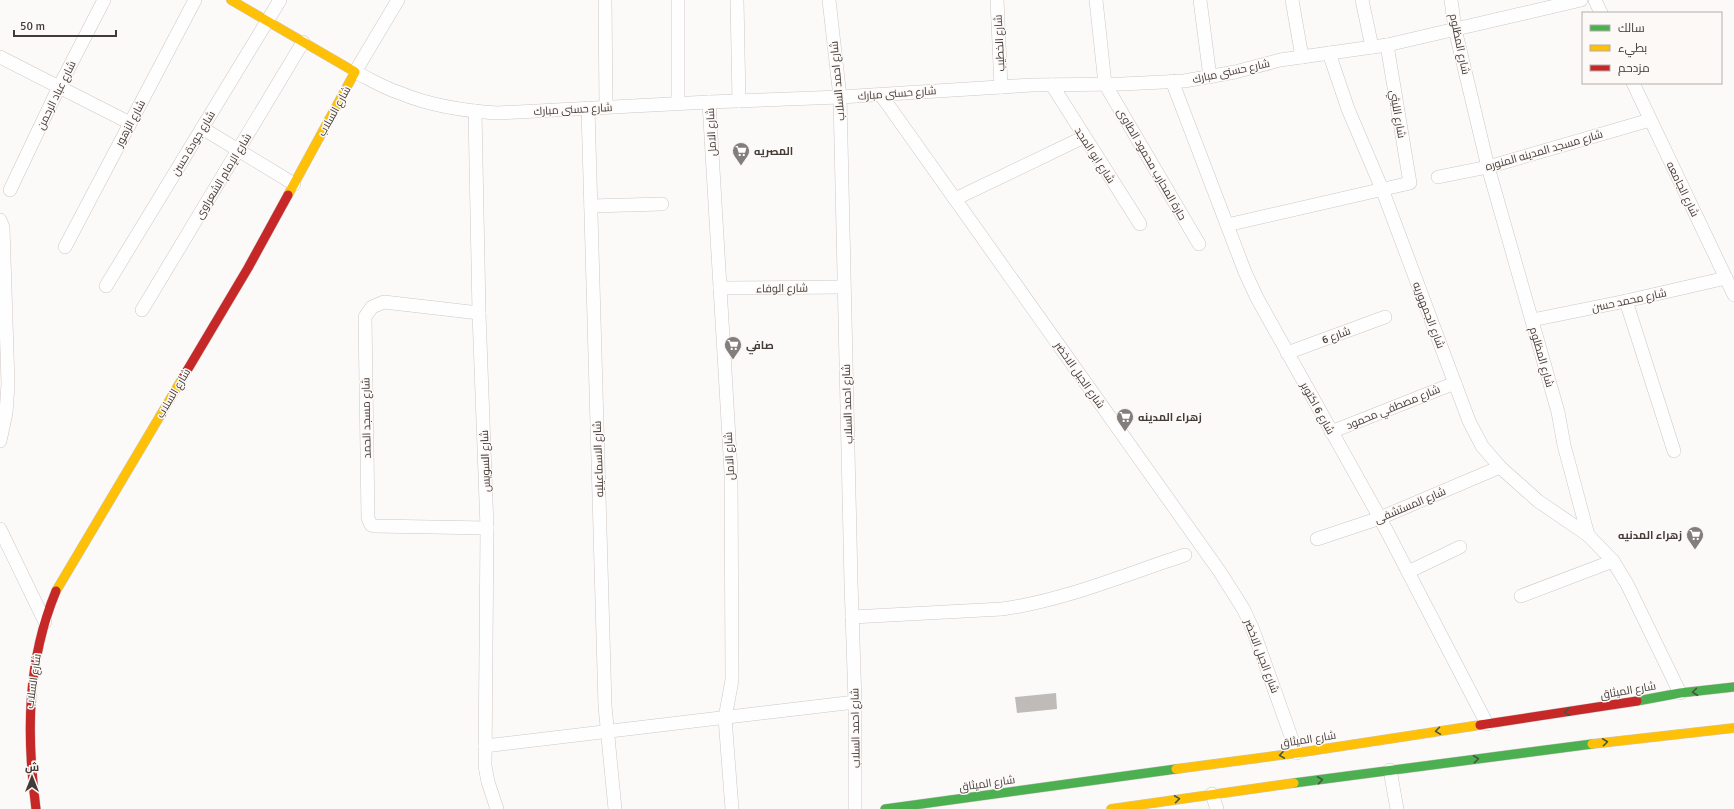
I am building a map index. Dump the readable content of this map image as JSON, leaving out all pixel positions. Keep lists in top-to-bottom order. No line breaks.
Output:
{"streets":{"main road":["شارع حسنى مبارك","شارع السلاب","شارع الميثاق"],"street":["شارع الخطيب","شارع المظلوم","شارع احمد السلاب","شارع عباد الرحمن","شارع الليثي","شارع الزهور","شارع الامل","شارع جودة حسن","شارع مسجد المدينه المنوره","شارع ابو المجد","حارة المحارب محمود الطاوى","شارع الإمام الشعراوى","شارع الجامعه","شارع الوفاء","شارع محمد حسن","شارع الجمهوريه","شارع 6","شارع الجبل الاخضر","شارع مصطفي محمود","شارع 6 اكتوبر","شارع مسجد الحمد","شارع الاسماعيليه","شارع السويس","شارع المستشفى"]},"crossings":[["شارع الخطيب","شارع حسنى مبارك"],["شارع المظلوم","شارع حسنى مبارك"],["شارع المظلوم","شارع مسجد المدينه المنوره"],["شارع المظلوم","شارع محمد حسن"],["شارع المظلوم","شارع الجمهوريه"],["شارع المظلوم","شارع الميثاق"],["شارع حسنى مبارك","شارع احمد السلاب"],["شارع حسنى مبارك","شارع السلاب"],["شارع حسنى مبارك","شارع الليثي"],["شارع حسنى مبارك","شارع الامل"],["شارع حسنى مبارك","شارع جودة حسن"],["شارع حسنى مبارك","شارع ابو المجد"],["شارع حسنى مبارك","حارة المحارب محمود الطاوى"],["شارع حسنى مبارك","شارع الإمام الشعراوى"],["شارع حسنى مبارك","شارع الجمهوريه"],["شارع حسنى مبارك","شارع الجبل الاخضر"],["شارع حسنى مبارك","شارع 6 اكتوبر"],["شارع حسنى مبارك","شارع الاسماعيليه"],["شارع حسنى مبارك","شارع السويس"],["شارع احمد السلاب","شارع الوفاء"],["شارع الليثي","شارع الجمهوريه"],["شارع الامل","شارع الوفاء"],["شارع مسجد المدينه المنوره","شارع الجامعه"],["شارع الجامعه","شارع محمد حسن"],["شارع الجمهوريه","شارع مصطفي محمود"],["شارع الجمهوريه","شارع المستشفى"],["شارع 6","شارع 6 اكتوبر"],["شارع الجبل الاخضر","شارع الميثاق"],["شارع مصطفي محمود","شارع 6 اكتوبر"],["شارع 6 اكتوبر","شارع المستشفى"],["شارع 6 اكتوبر","شارع الميثاق"],["شارع مسجد الحمد","شارع السويس"]],"places":{"supermarket":["المصريه","صافي","زهراء المدينه","زهراء المدنيه"]},"legend":["سالك","بطيء","مزدحم"],"scale_bar":"50 m","north":"top"}
